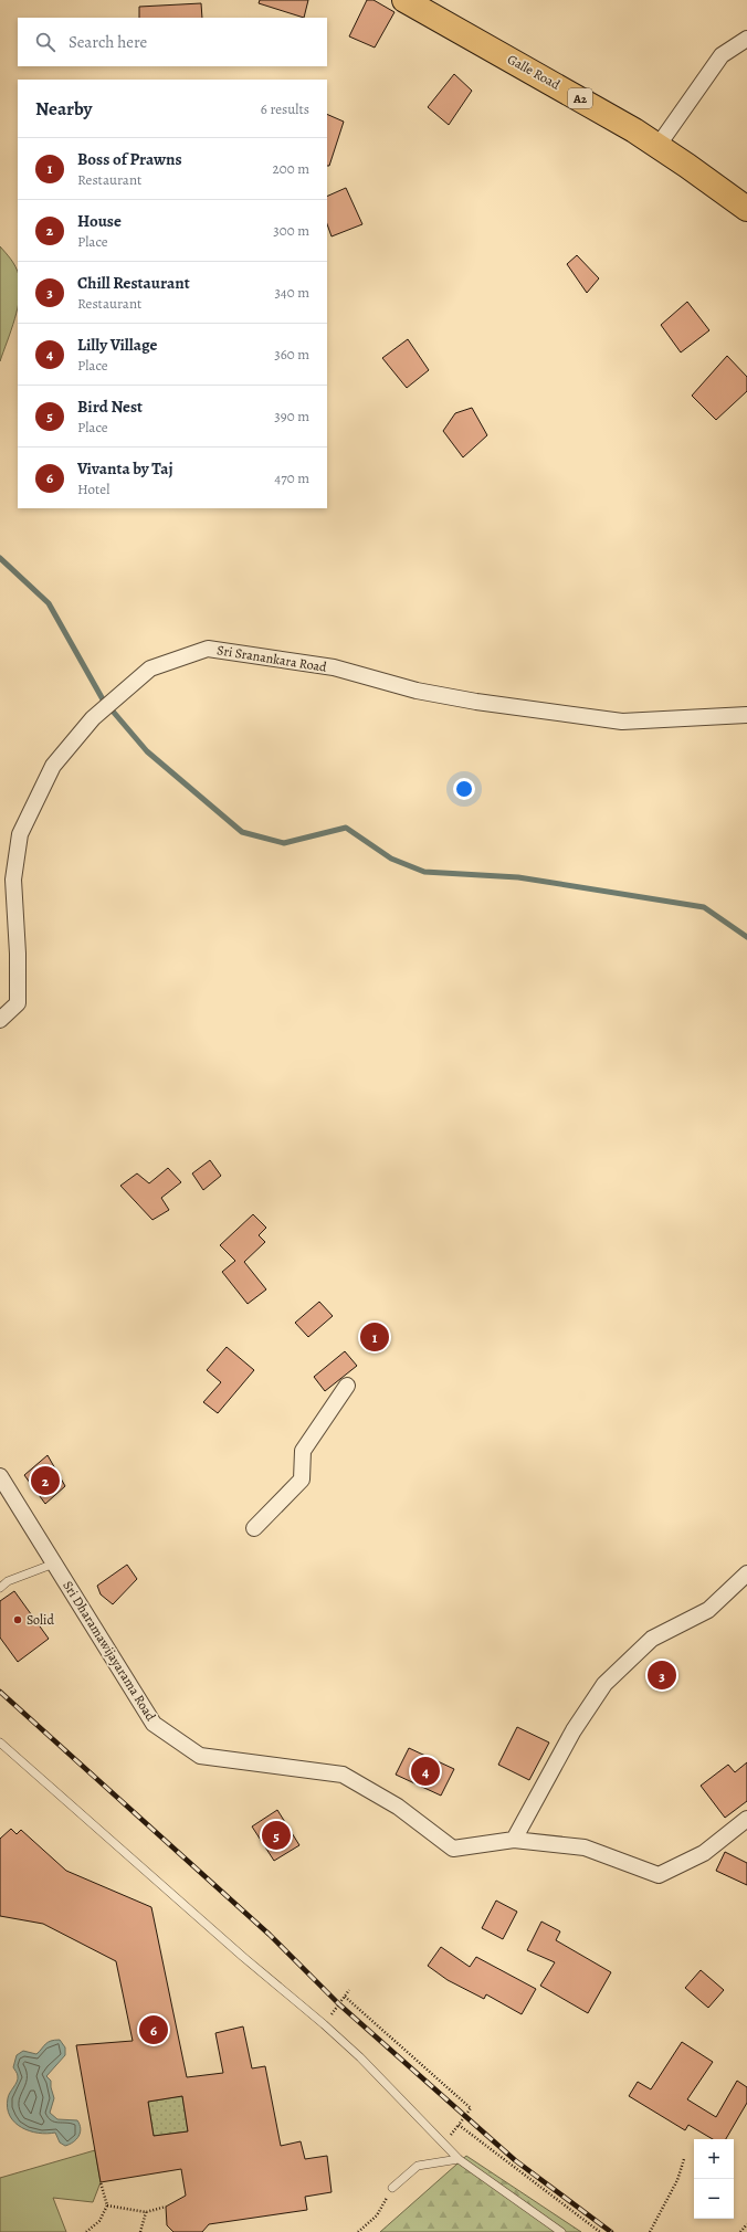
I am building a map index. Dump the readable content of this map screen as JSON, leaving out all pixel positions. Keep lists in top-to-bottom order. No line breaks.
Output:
{"streets":{"highway":["Galle Road","A2"],"street":["Sri Sranankara Road","Sri Dharamawijayarama Road"]},"places":["Solid"],"page":{"search":"Search here","heading":["Nearby","6 results"],"list":[{"mark":"1","name":"Boss of Prawns","note":"Restaurant","value":"200 m"},{"mark":"2","name":"House","note":"Place","value":"300 m"},{"mark":"3","name":"Chill Restaurant","note":"Restaurant","value":"340 m"},{"mark":"4","name":"Lilly Village","note":"Place","value":"360 m"},{"mark":"5","name":"Bird Nest","note":"Place","value":"390 m"},{"mark":"6","name":"Vivanta by Taj","note":"Hotel","value":"470 m"}],"pins":["1","2","3","4","5","6"],"map_buttons":["+","−"]}}
